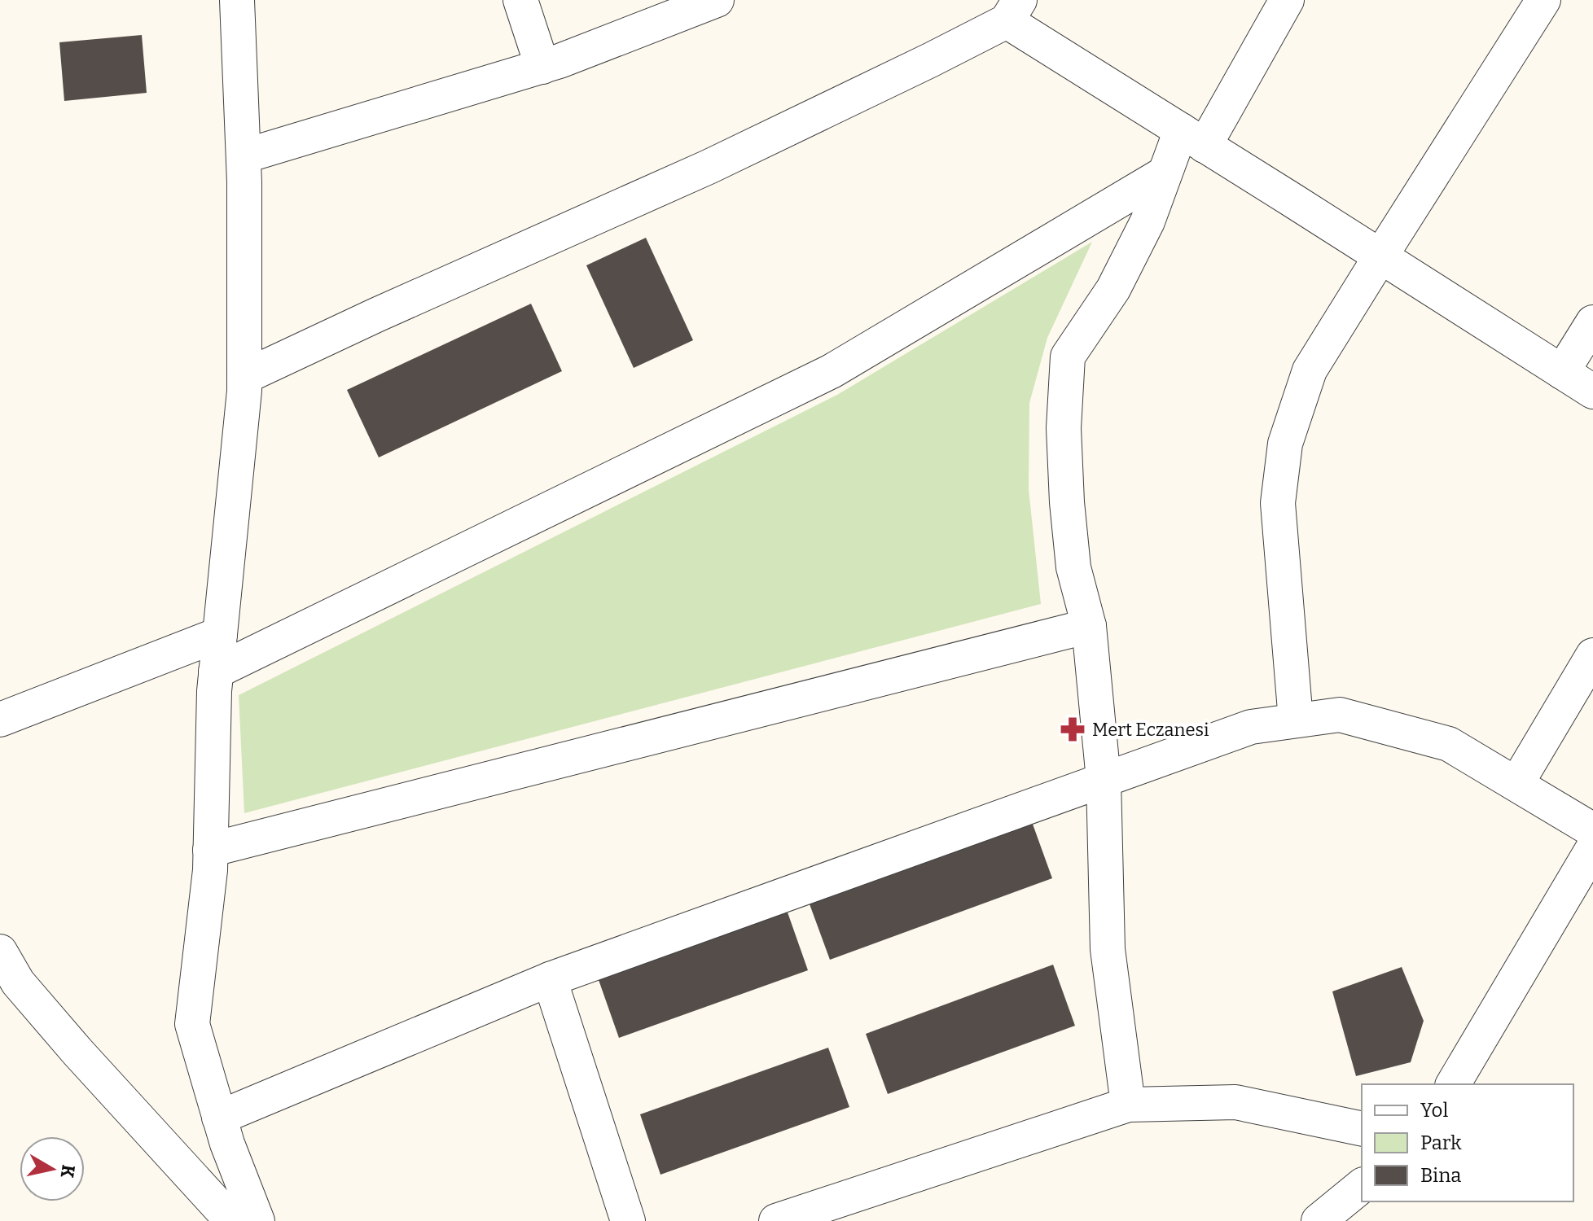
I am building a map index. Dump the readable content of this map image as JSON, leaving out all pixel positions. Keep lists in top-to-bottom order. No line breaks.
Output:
{"places":{"pharmacy":["Mert Eczanesi"]},"legend":["Yol","Park","Bina"],"north":"right"}
